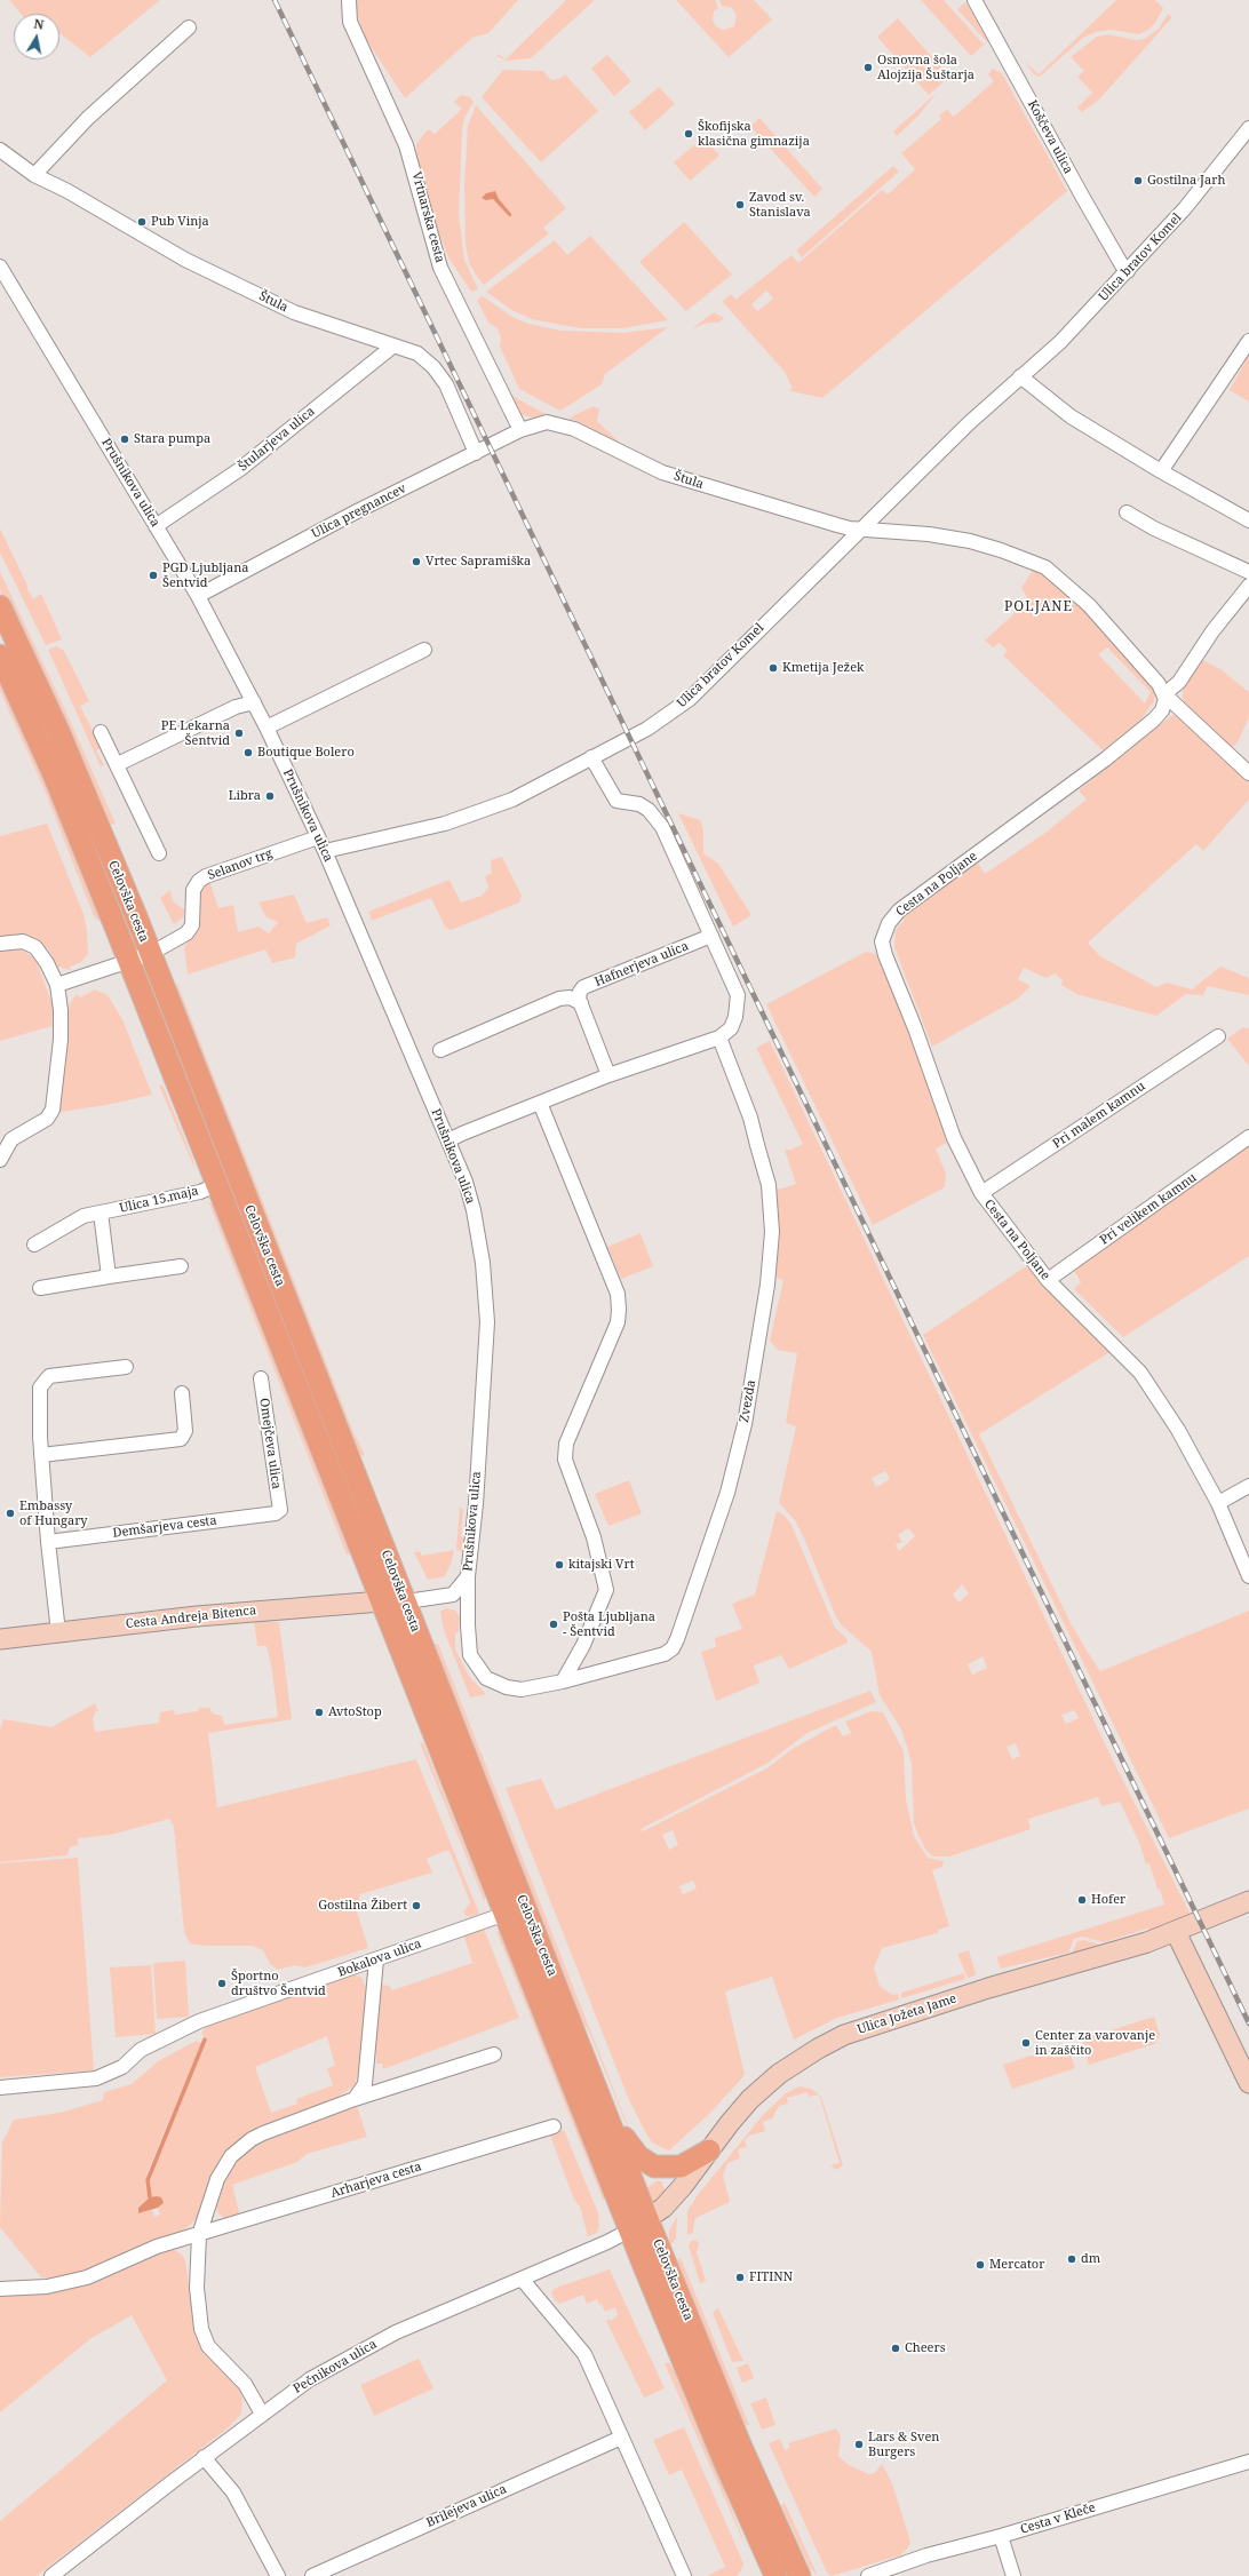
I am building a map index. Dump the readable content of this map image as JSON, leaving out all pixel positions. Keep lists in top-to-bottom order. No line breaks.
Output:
{"streets":{"main road":["Celovška cesta"],"street":["Koščeva ulica","Vrtnarska cesta","Ulica bratov Komel","Štula","Štularjeva ulica","Prušnikova ulica","Ulica pregnancev","Selanov trg","Cesta na Poljane","Hafnerjeva ulica","Pri malem kamnu","Ulica 15.maja","Pri velikem kamnu","Zvezda","Omejčeva ulica","Demšarjeva cesta","Cesta Andreja Bitenca","Bokalova ulica","Ulica Jožeta Jame","Arharjeva cesta","Pečnikova ulica","Brilejeva ulica","Cesta v Kleče"]},"crossings":[["Koščeva ulica","Ulica bratov Komel"],["Vrtnarska cesta","Štula"],["Vrtnarska cesta","Ulica pregnancev"],["Ulica bratov Komel","Štula"],["Ulica bratov Komel","Prušnikova ulica"],["Štula","Štularjeva ulica"],["Štula","Ulica pregnancev"],["Štularjeva ulica","Prušnikova ulica"],["Prušnikova ulica","Ulica pregnancev"],["Prušnikova ulica","Selanov trg"],["Prušnikova ulica","Celovška cesta"],["Prušnikova ulica","Zvezda"],["Prušnikova ulica","Cesta Andreja Bitenca"],["Selanov trg","Celovška cesta"],["Cesta na Poljane","Pri malem kamnu"],["Cesta na Poljane","Pri velikem kamnu"],["Celovška cesta","Ulica 15.maja"],["Celovška cesta","Cesta Andreja Bitenca"],["Celovška cesta","Bokalova ulica"],["Celovška cesta","Ulica Jožeta Jame"],["Celovška cesta","Pečnikova ulica"],["Omejčeva ulica","Demšarjeva cesta"],["Ulica Jožeta Jame","Pečnikova ulica"]],"districts":["POLJANE"],"places":["Osnovna šola Alojzija Šuštarja","Škofijska klasična gimnazija","Gostilna Jarh","Zavod sv. Stanislava","Pub Vinja","Stara pumpa","Vrtec Sapramiška","PGD Ljubljana Šentvid","Kmetija Ježek","PE Lekarna Šentvid","Boutique Bolero","Libra","Embassy of Hungary","kitajski Vrt","Pošta Ljubljana - Šentvid","AvtoStop","Hofer","Gostilna Žibert","Športno društvo Šentvid","Center za varovanje in zaščito","dm","Mercator","FITINN","Cheers","Lars & Sven Burgers"],"north":"top"}
